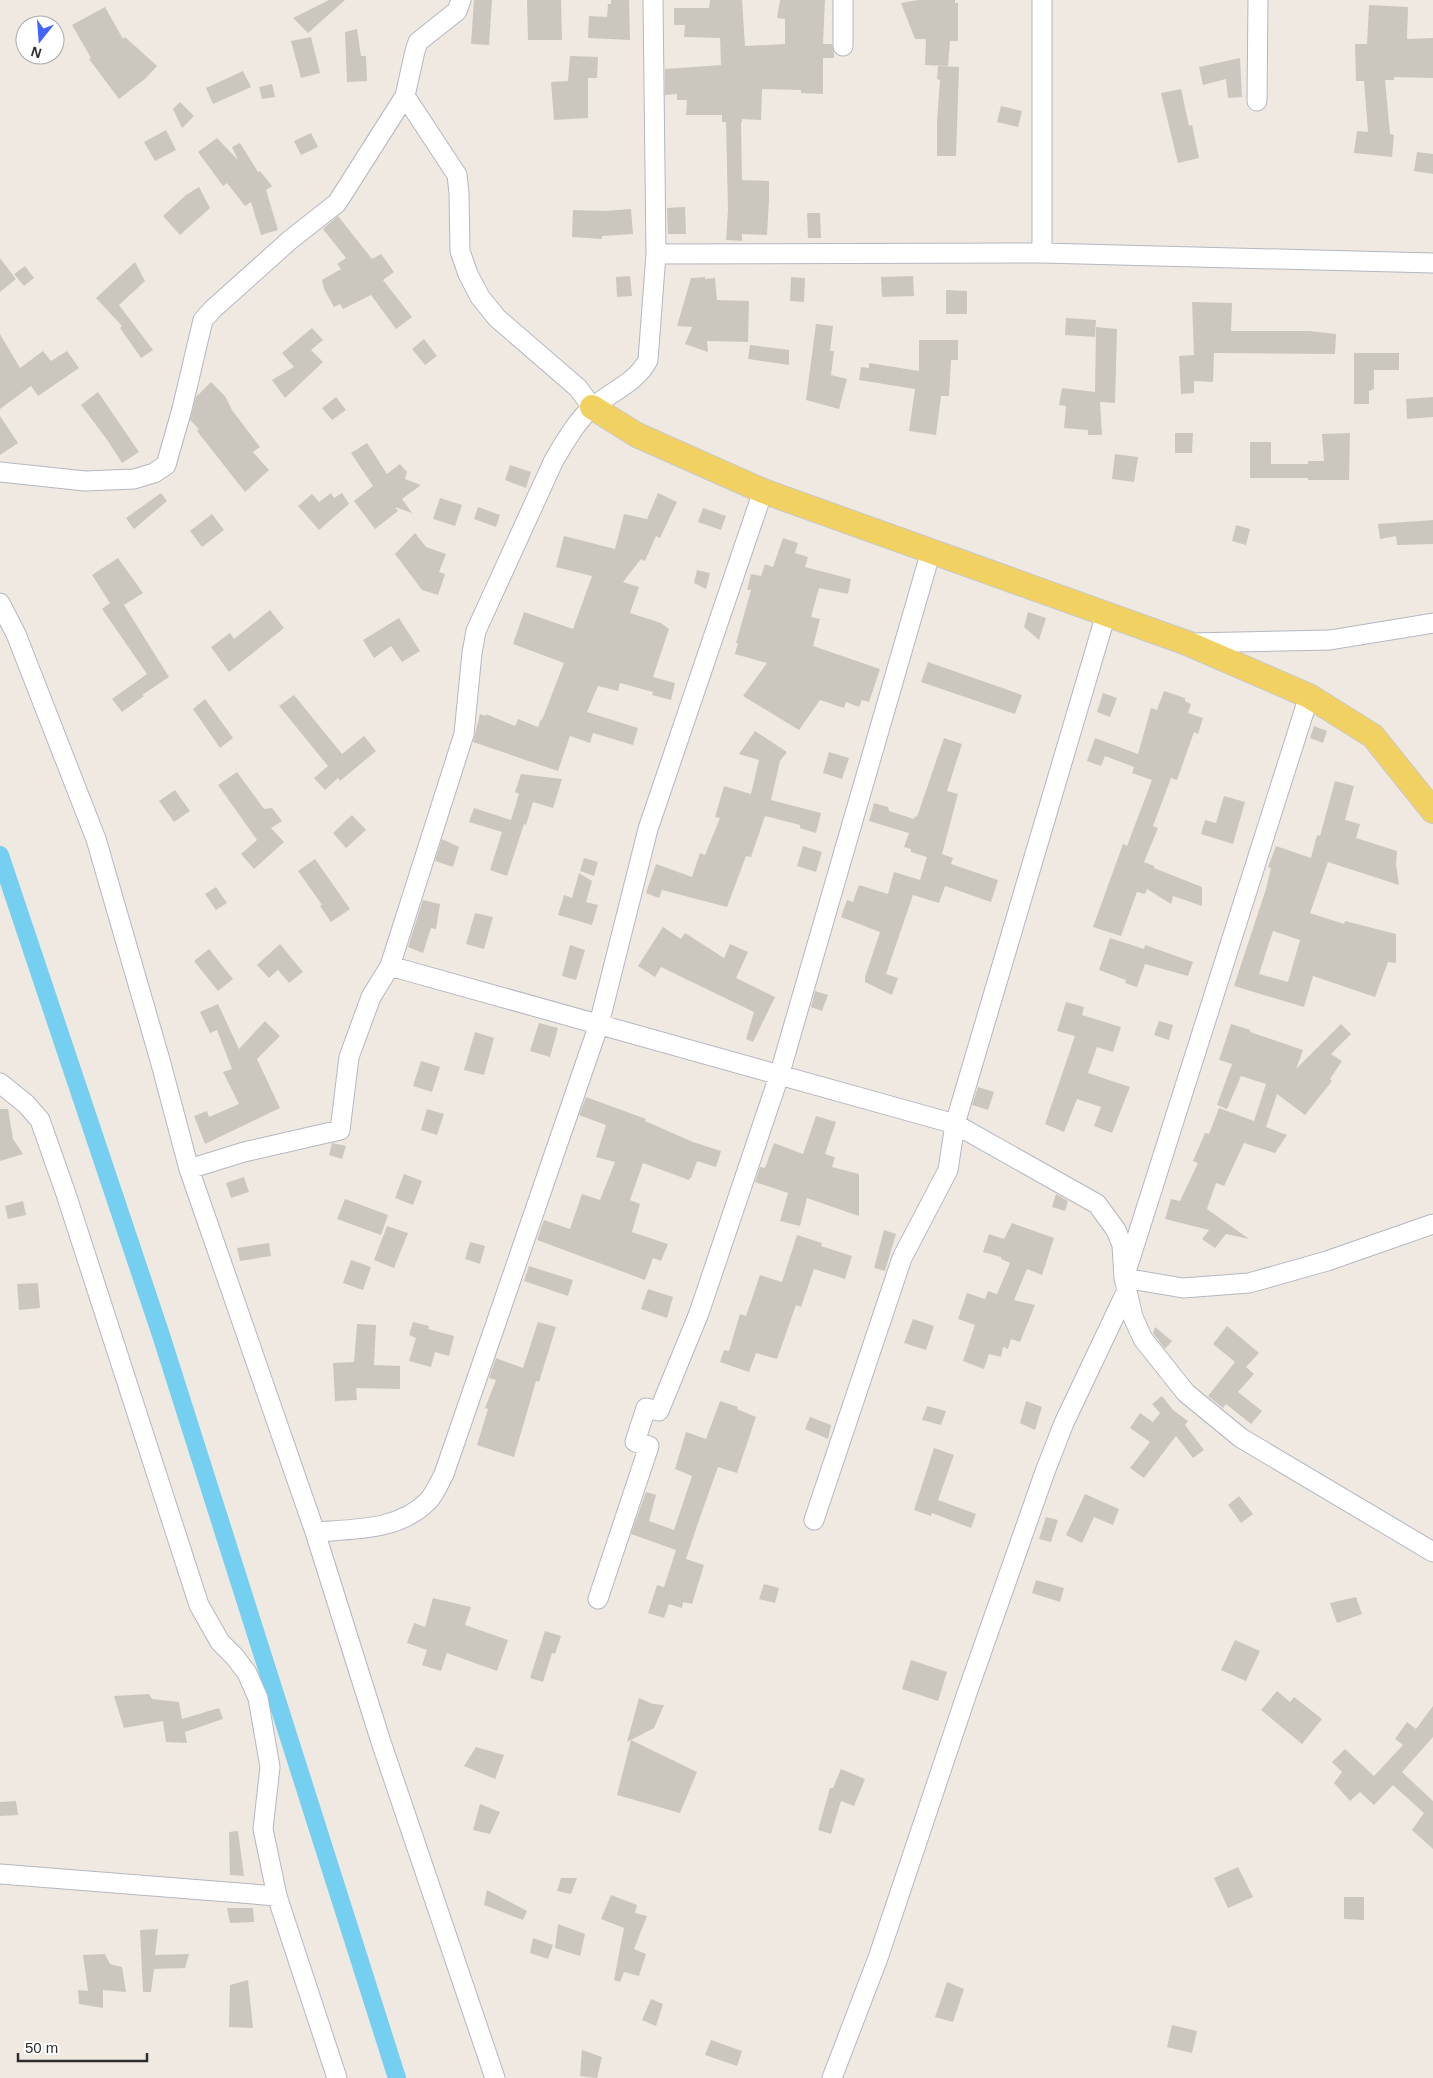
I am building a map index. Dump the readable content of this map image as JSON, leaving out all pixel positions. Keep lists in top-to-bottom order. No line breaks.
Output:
{"scale_bar":"50 m","north":"bottom"}
